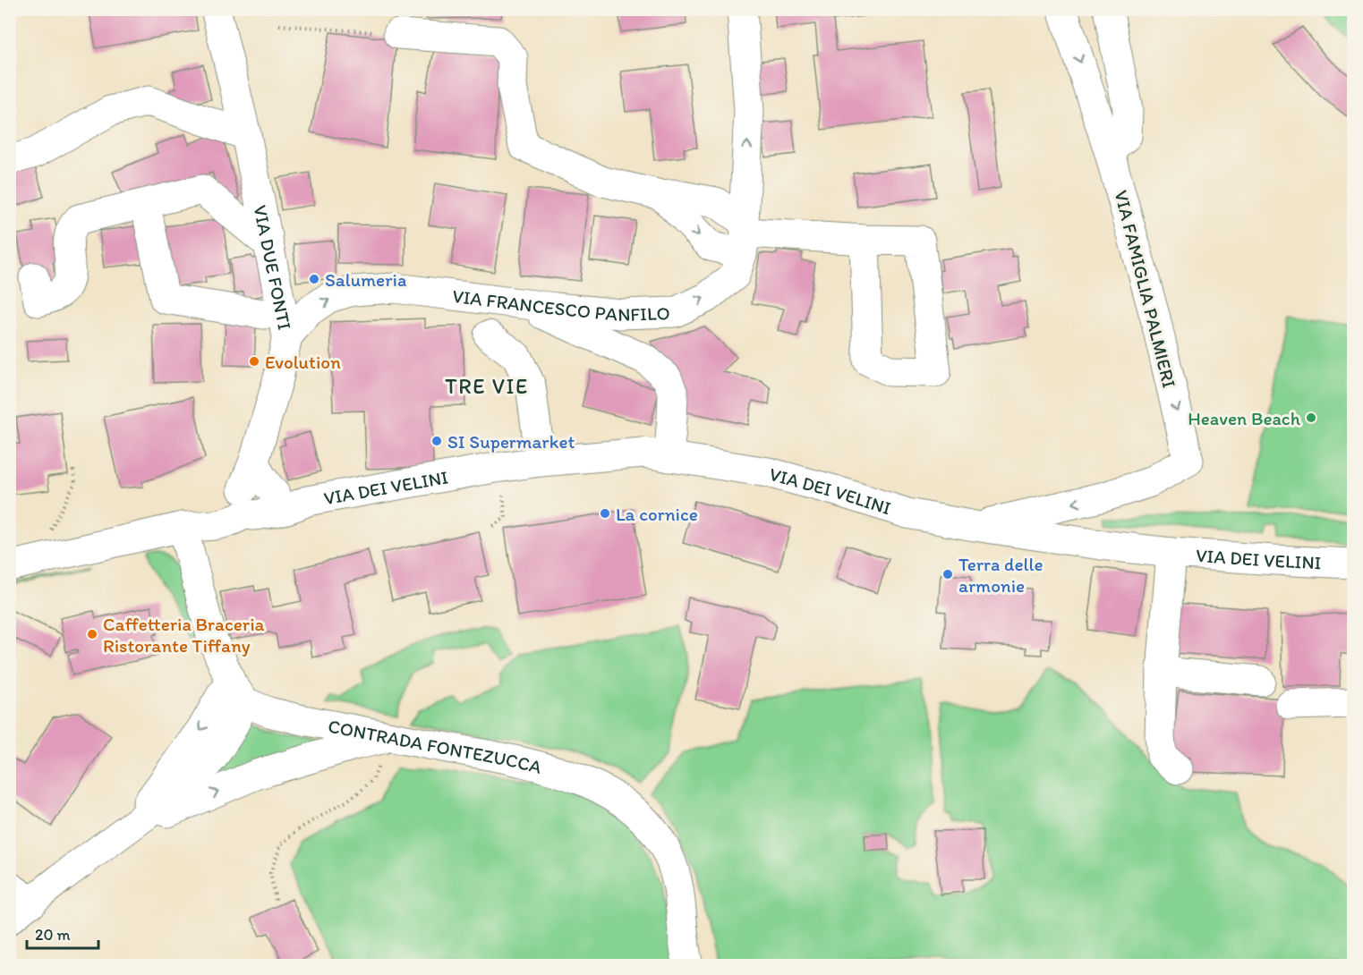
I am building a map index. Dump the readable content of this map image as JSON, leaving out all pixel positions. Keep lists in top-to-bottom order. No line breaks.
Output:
{"streets":{"street":["VIA DUE FONTI","VIA FAMIGLIA PALMIERI","VIA FRANCESCO PANFILO","VIA DEI VELINI","CONTRADA FONTEZUCCA"]},"crossings":[["VIA DUE FONTI","VIA FRANCESCO PANFILO"],["VIA DUE FONTI","VIA DEI VELINI"],["VIA FAMIGLIA PALMIERI","VIA DEI VELINI"]],"districts":["TRE VIE"],"places":["Salumeria","Evolution","Heaven Beach","SI Supermarket","La cornice","Terra delle armonie","Caffetteria Braceria Ristorante Tiffany"],"scale_bar":"20 m"}
